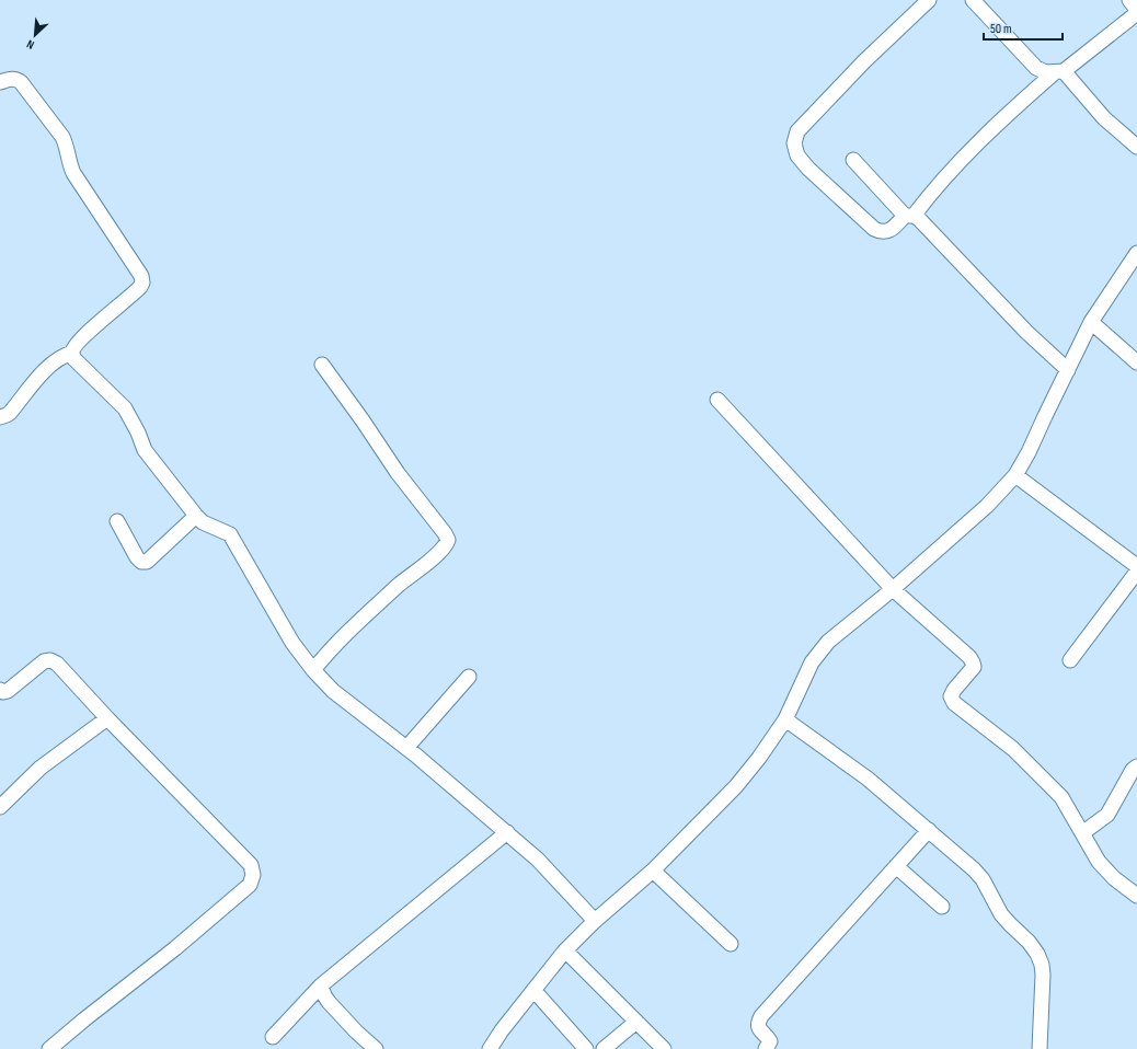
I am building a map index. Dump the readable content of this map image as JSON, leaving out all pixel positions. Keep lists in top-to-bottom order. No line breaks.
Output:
{"scale_bar":"50 m","north":"bottom left"}
